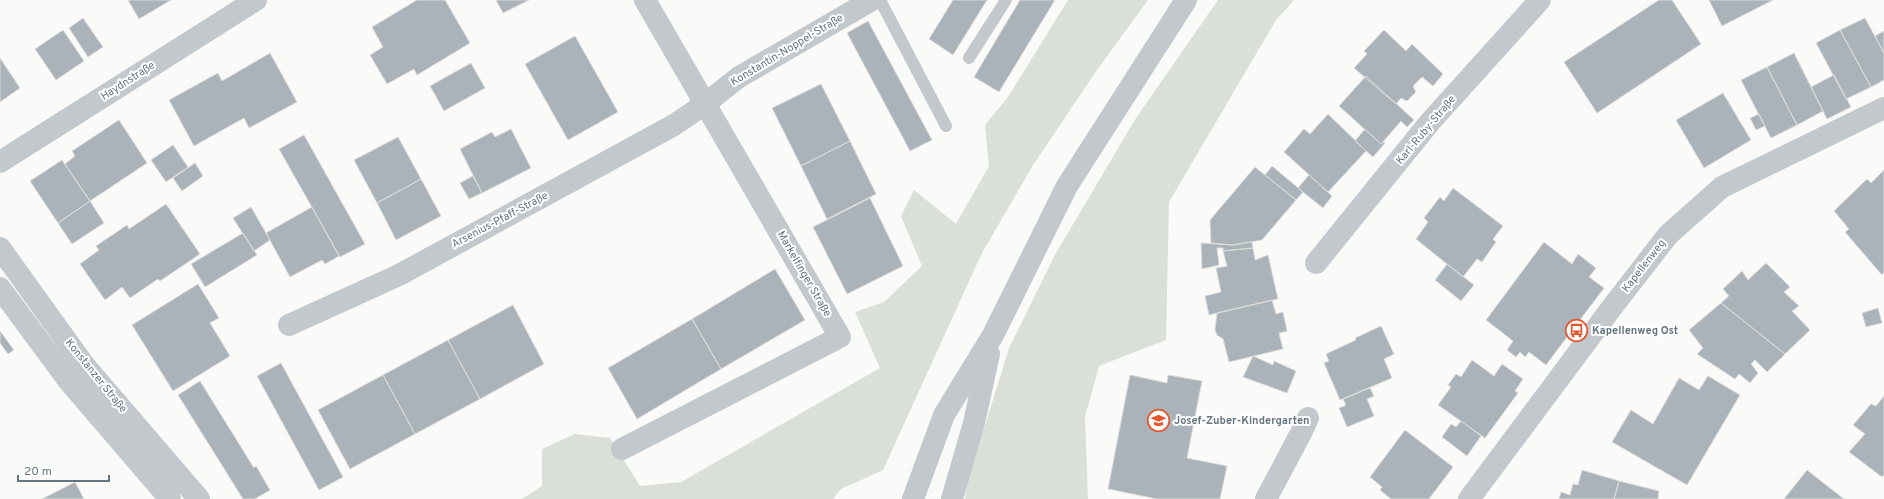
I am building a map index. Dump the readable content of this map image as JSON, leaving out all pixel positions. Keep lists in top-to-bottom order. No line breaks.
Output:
{"streets":{"street":["Konstantin-Noppel-Straße","Haydnstraße","Karl-Ruby-Straße","Arsenius-Pfaff-Straße","Kapellenweg","Markelfinger Straße","Konstanzer Straße"]},"crossings":[["Konstantin-Noppel-Straße","Arsenius-Pfaff-Straße"],["Konstantin-Noppel-Straße","Markelfinger Straße"],["Arsenius-Pfaff-Straße","Markelfinger Straße"]],"places":{"bus stop":["Kapellenweg Ost"],"school or university":["Josef-Zuber-Kindergarten"]},"scale_bar":"20 m"}
